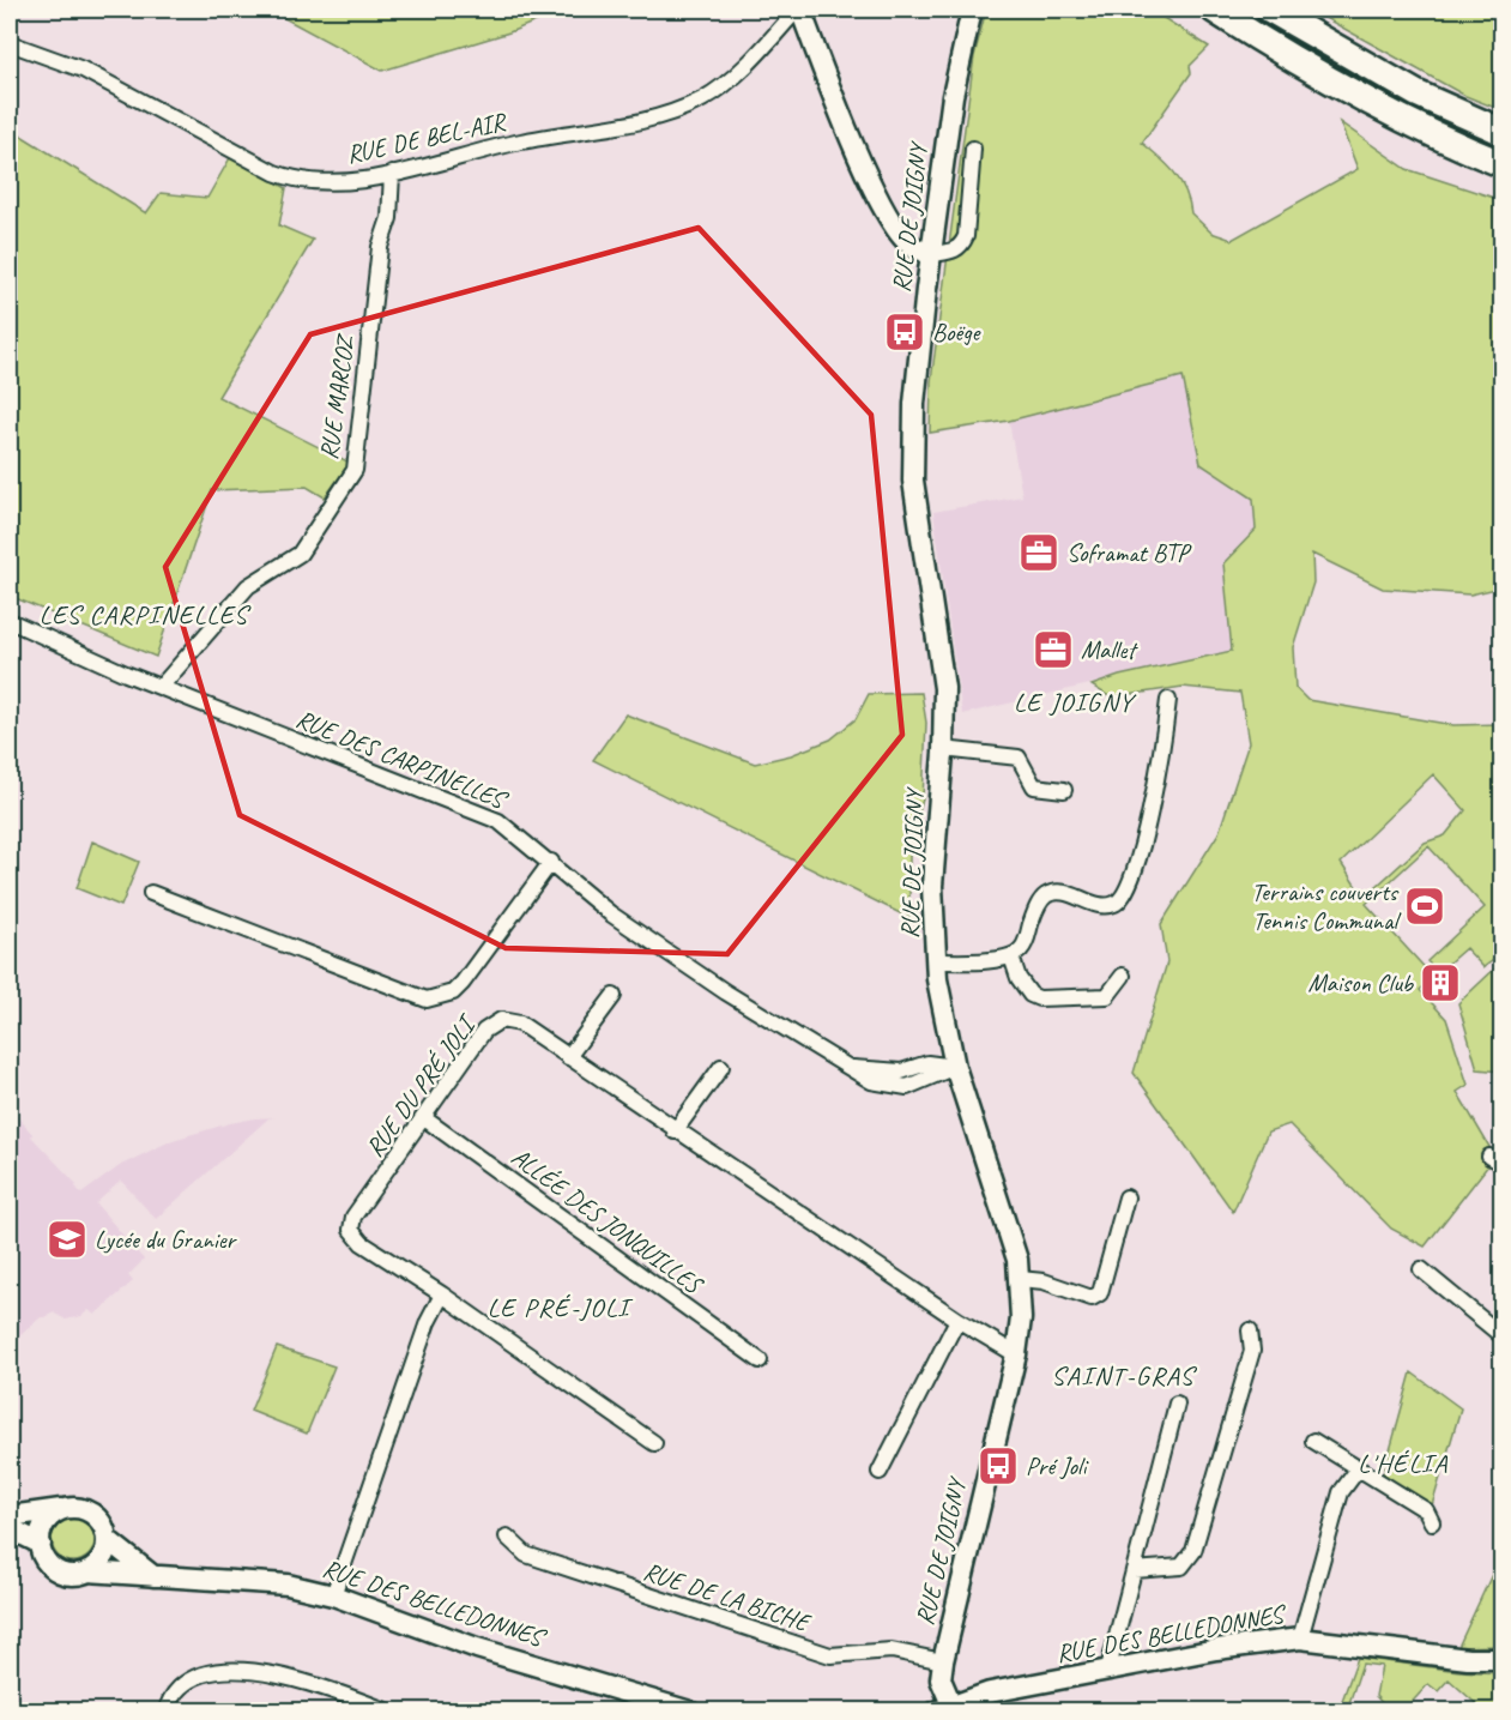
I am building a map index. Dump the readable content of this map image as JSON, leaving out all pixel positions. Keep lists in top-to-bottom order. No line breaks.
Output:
{"streets":{"main road":["RUE DE JOIGNY","RUE DES BELLEDONNES"],"street":["RUE DE BEL-AIR","RUE MARCOZ","RUE DES CARPINELLES","RUE DU PRÉ JOLI","ALLÉE DES JONQUILLES","RUE DE LA BICHE"]},"crossings":[["RUE DE BEL-AIR","RUE MARCOZ"],["RUE DE JOIGNY","RUE DES CARPINELLES"],["RUE DE JOIGNY","RUE DU PRÉ JOLI"],["RUE DE JOIGNY","RUE DE LA BICHE"],["RUE DE JOIGNY","RUE DES BELLEDONNES"],["RUE MARCOZ","RUE DES CARPINELLES"],["RUE DU PRÉ JOLI","ALLÉE DES JONQUILLES"]],"districts":["LES CARPINELLES","LE JOIGNY","LE PRÉ-JOLI","SAINT-GRAS","L'HÉLIA"],"places":{"bus stop":["Boëge","Pré Joli"],"office":["Soframat BTP","Mallet"],"sports":["Terrains couverts Tennis Communal"],"building":["Maison Club"],"school or university":["Lycée du Granier"]}}
